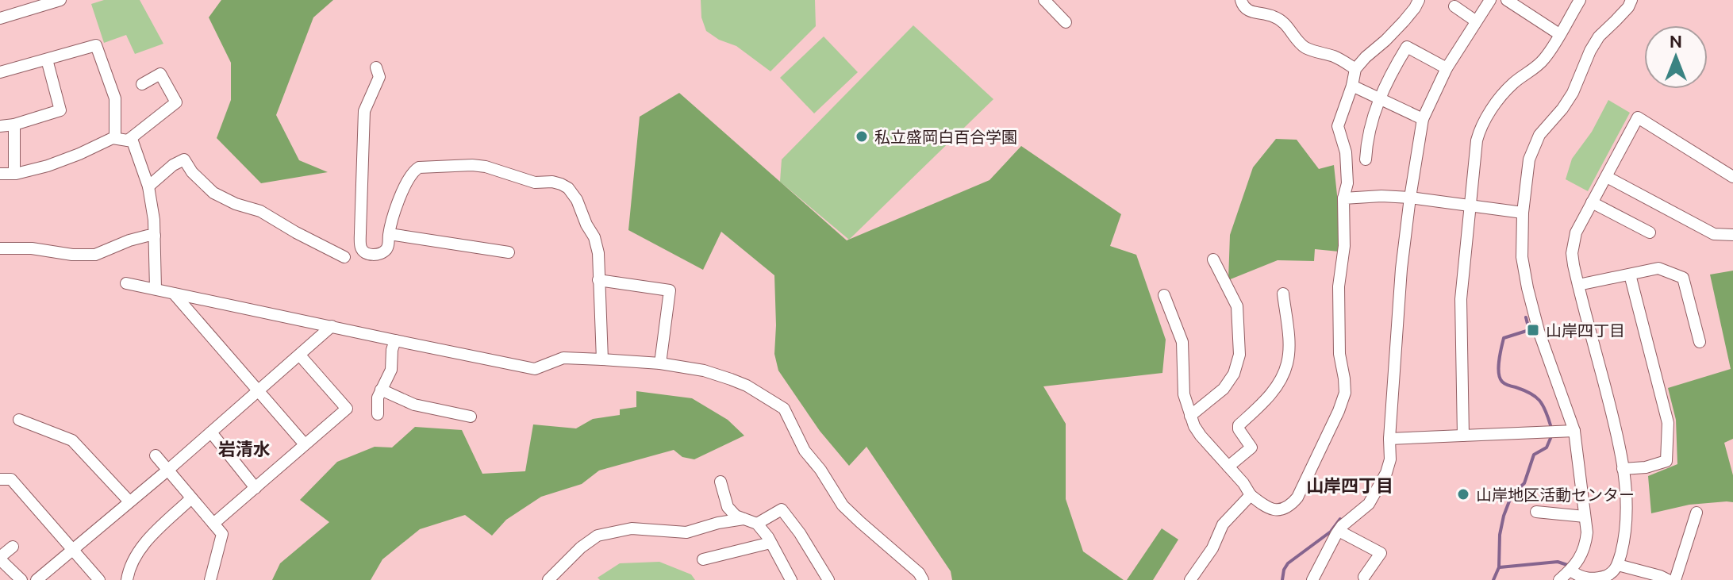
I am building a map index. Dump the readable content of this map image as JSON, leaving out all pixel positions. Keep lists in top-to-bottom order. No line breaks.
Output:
{"districts":["岩清水","山岸四丁目"],"places":{"other":["私立盛岡白百合学園","山岸地区活動センター"],"transit":["山岸四丁目"]},"north":"top"}
